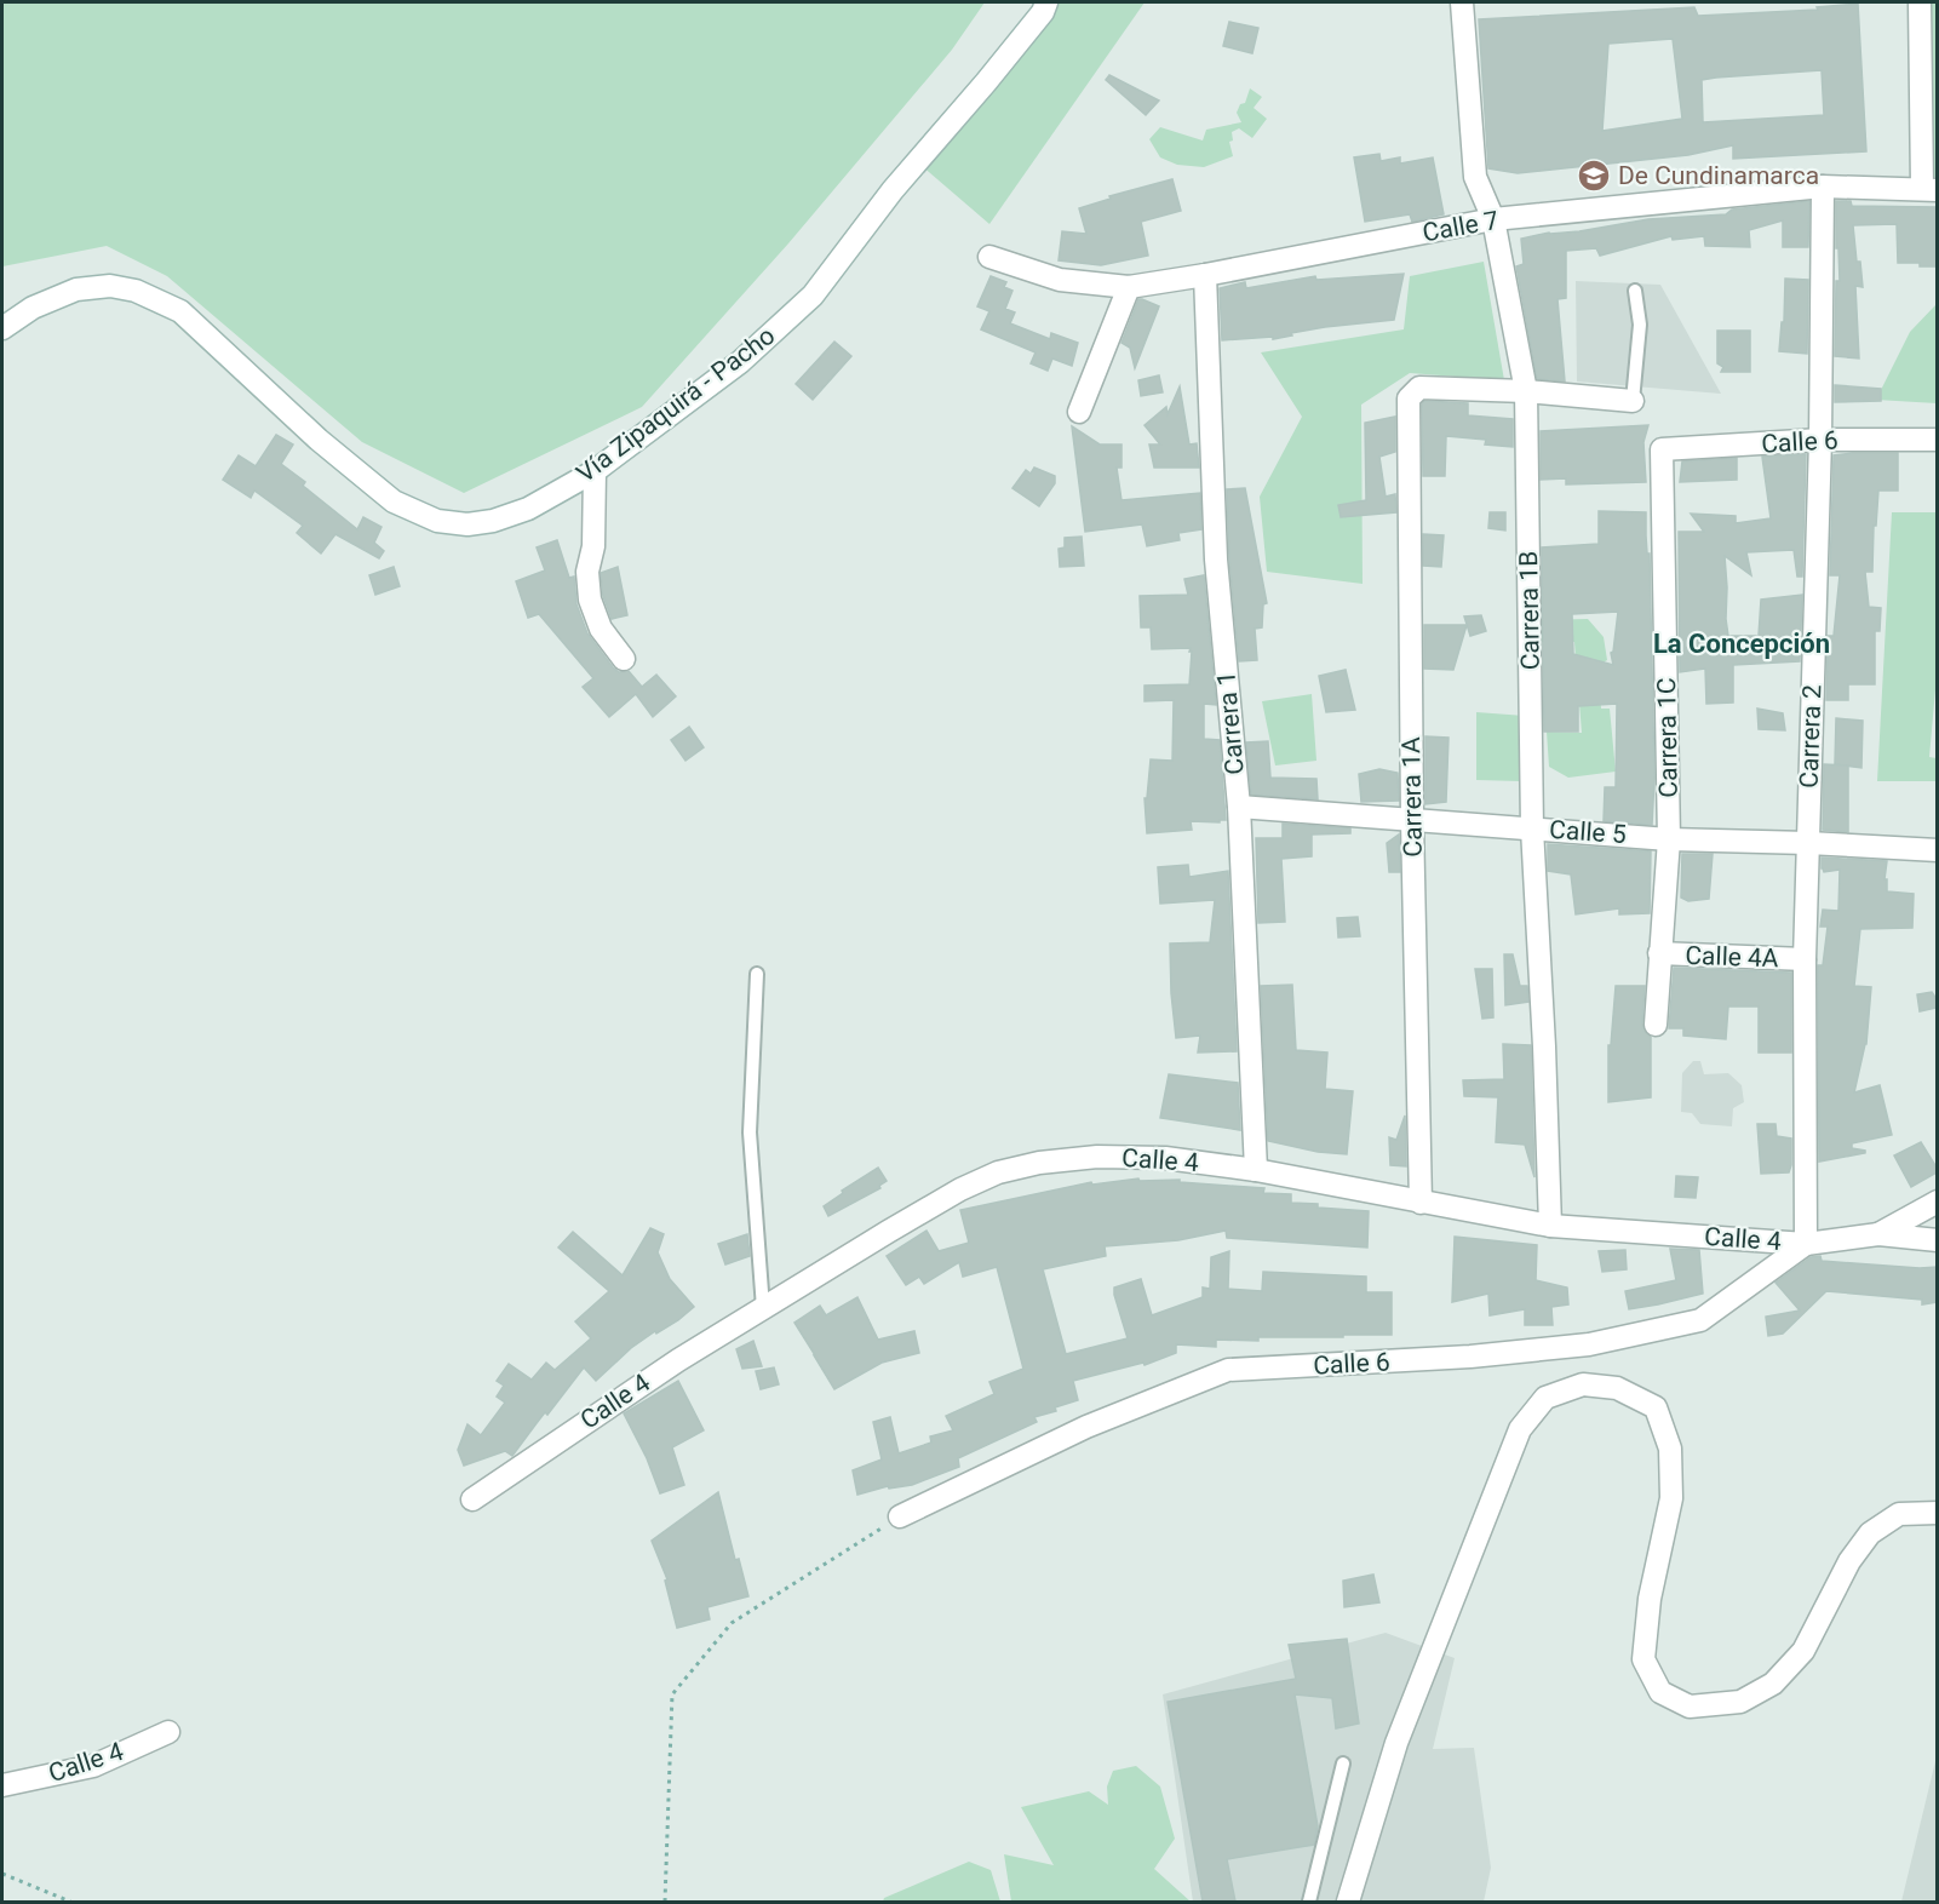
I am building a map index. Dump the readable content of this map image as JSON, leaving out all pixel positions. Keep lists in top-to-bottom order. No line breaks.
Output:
{"streets":{"street":["Calle 7","Vía Zipaquirá - Pacho","Calle 6","Carrera 1B","Carrera 1","Carrera 2","Carrera 1C","Carrera 1A","Calle 5","Calle 4A","Calle 4"]},"crossings":[["Calle 7","Carrera 1B"],["Calle 7","Carrera 1"],["Calle 7","Carrera 2"],["Calle 6","Carrera 2"],["Calle 6","Carrera 1C"],["Calle 6","Calle 4"],["Carrera 1B","Carrera 1A"],["Carrera 1B","Calle 5"],["Carrera 1B","Calle 4"],["Carrera 1","Calle 5"],["Carrera 1","Calle 4"],["Carrera 2","Calle 5"],["Carrera 2","Calle 4A"],["Carrera 2","Calle 4"],["Carrera 1C","Calle 5"],["Carrera 1C","Calle 4A"],["Carrera 1A","Calle 5"],["Carrera 1A","Calle 4"]],"districts":["La Concepción"],"places":{"school or university":["De Cundinamarca"]}}
